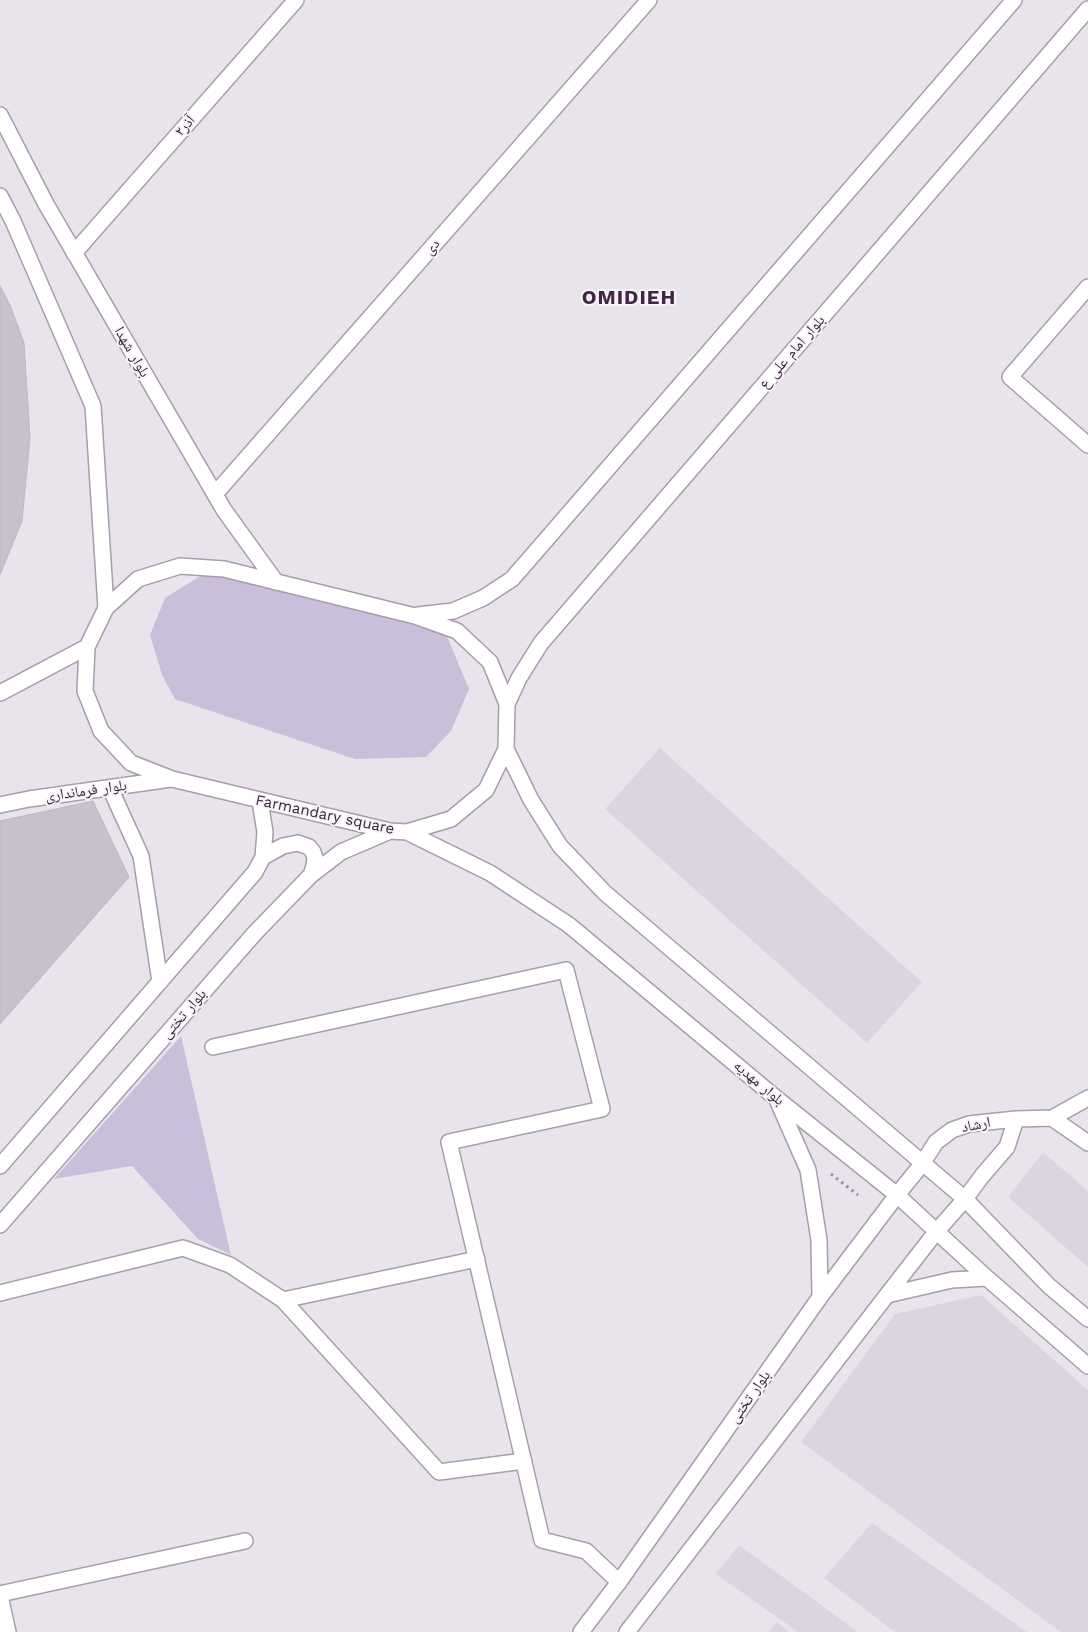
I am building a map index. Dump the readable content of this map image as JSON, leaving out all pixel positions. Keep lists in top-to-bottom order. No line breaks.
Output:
{"streets":{"street":["آذر۲","دی","بلوار شهدا","بلوار امام علی ع","بلوار فرمانداری","Farmandary square","بلوار تختی","بلوار مهدیه","ارشاد"]},"crossings":[["آذر۲","بلوار شهدا"],["دی","بلوار شهدا"],["بلوار شهدا","Farmandary square"],["بلوار امام علی ع","Farmandary square"],["بلوار فرمانداری","Farmandary square"],["Farmandary square","بلوار تختی"],["Farmandary square","بلوار مهدیه"],["بلوار تختی","بلوار مهدیه"],["بلوار تختی","ارشاد"]],"districts":["OMIDIEH"]}
